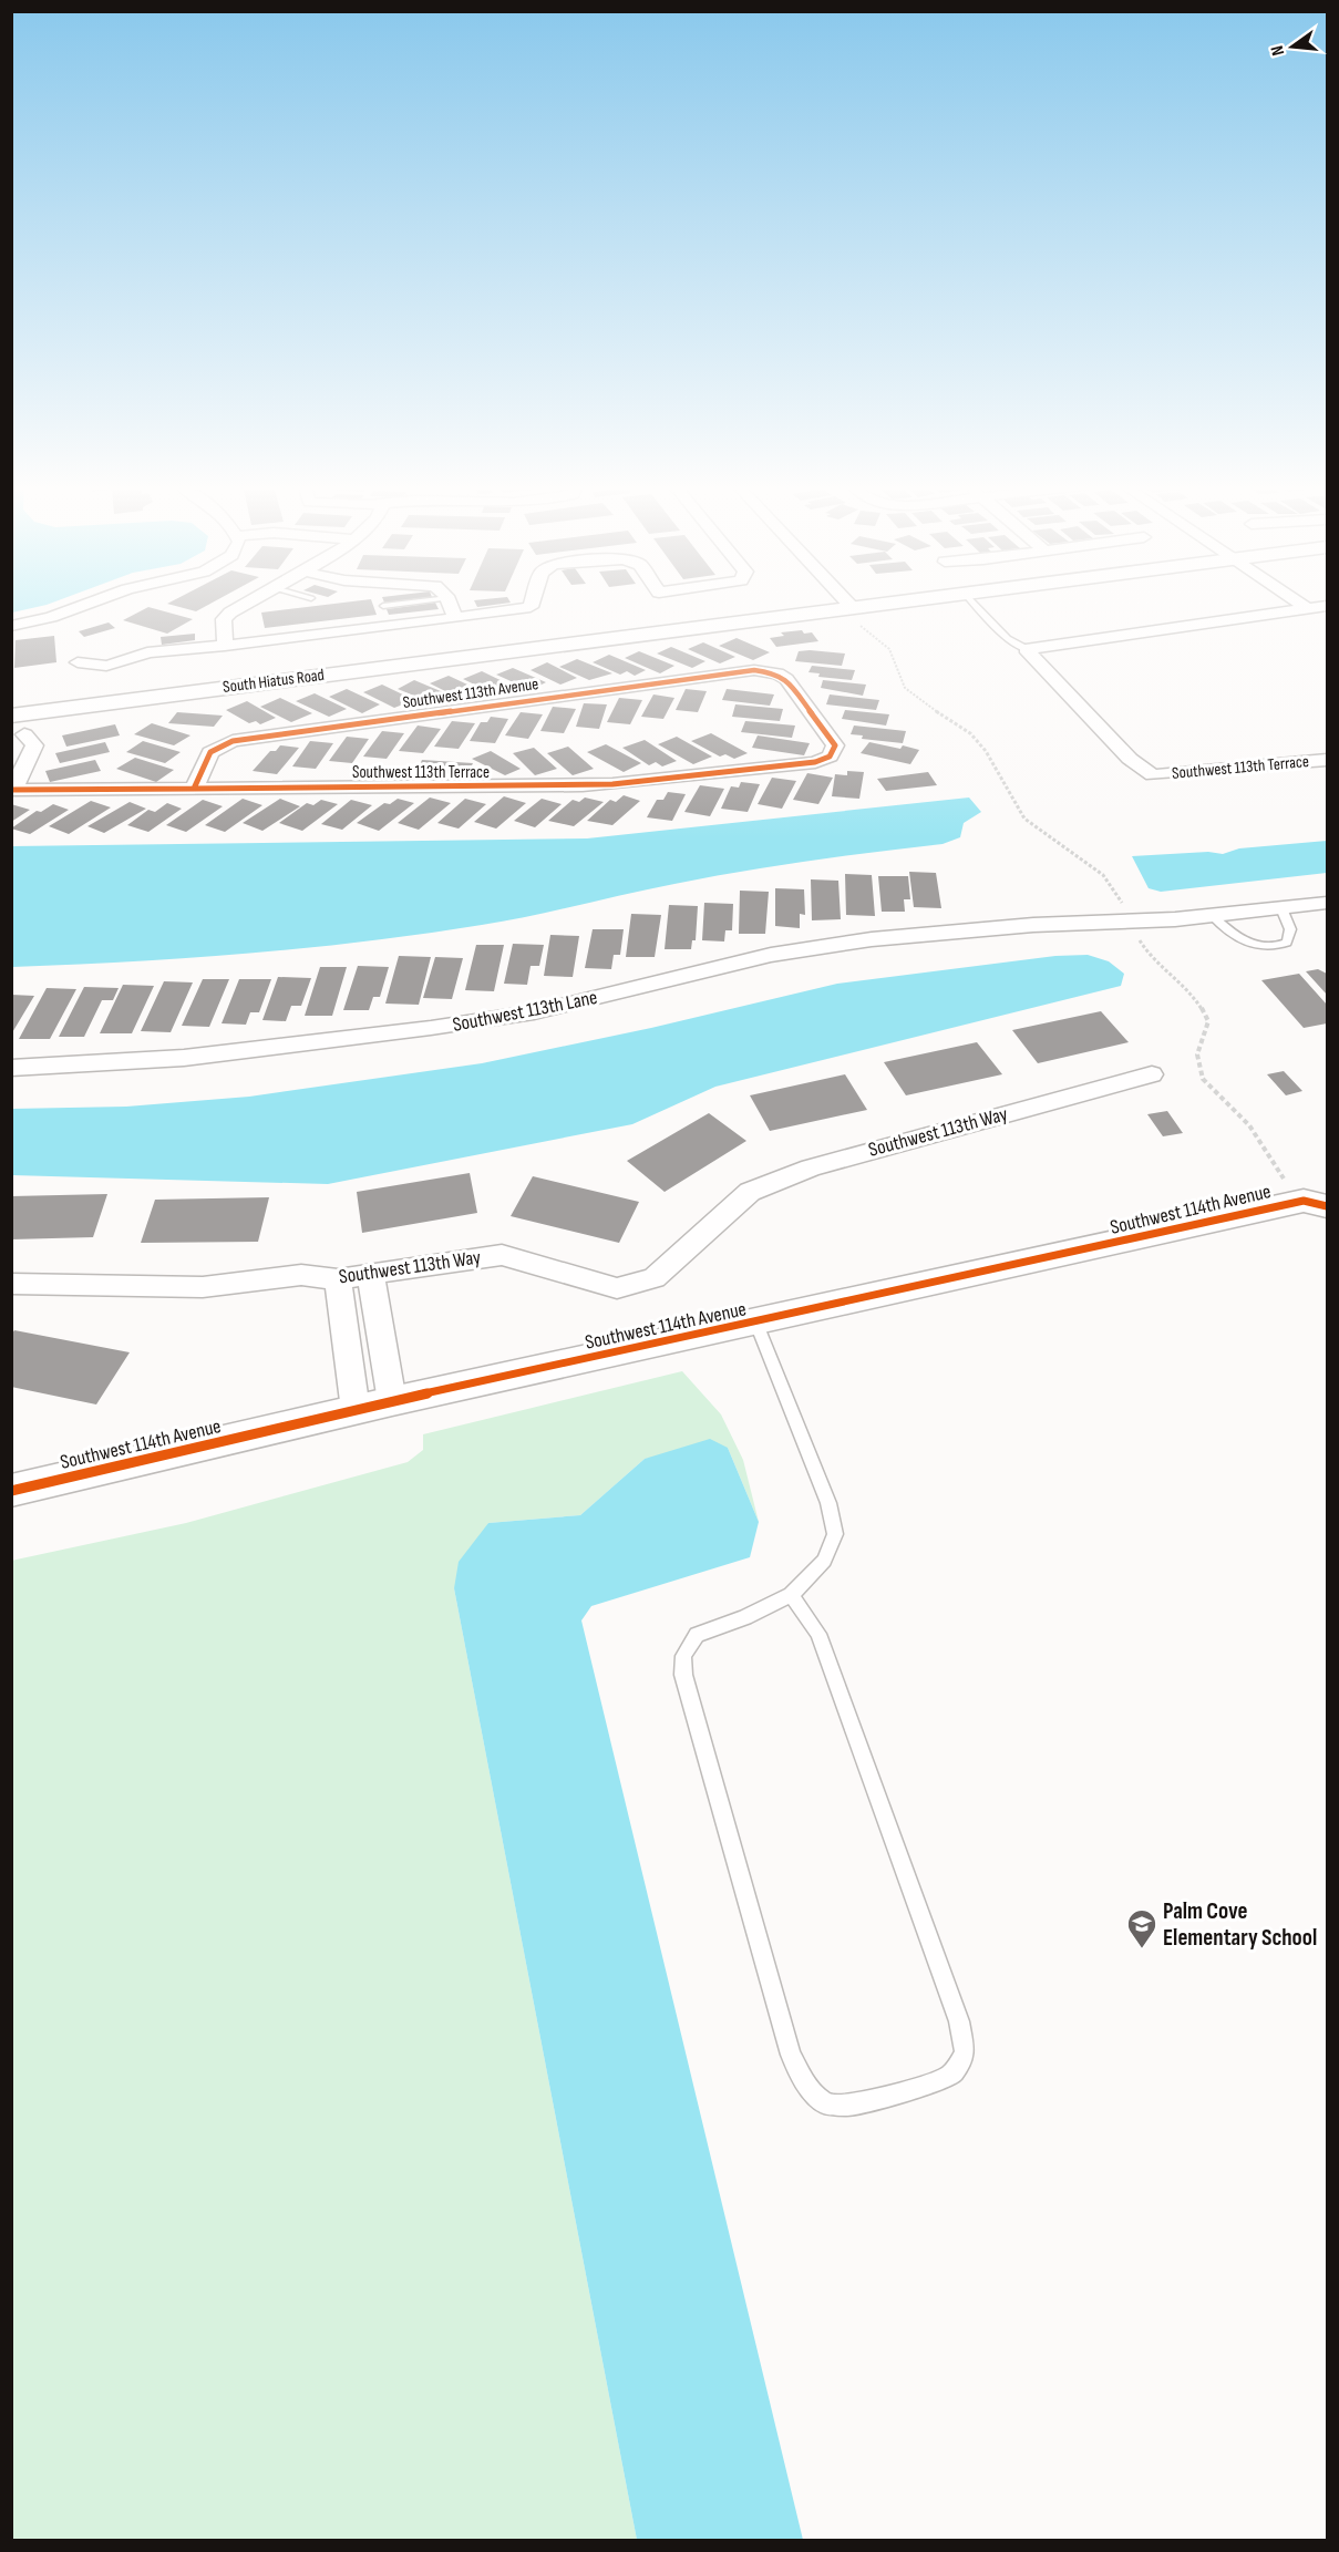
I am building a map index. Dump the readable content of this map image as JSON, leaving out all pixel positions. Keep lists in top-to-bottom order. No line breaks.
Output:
{"streets":{"main road":["South Hiatus Road"],"street":["Southwest 113th Avenue","Southwest 113th Terrace","Southwest 113th Lane","Southwest 113th Way","Southwest 114th Avenue"]},"crossings":[["Southwest 113th Avenue","Southwest 113th Terrace"]],"places":{"school or university":["Palm Cove Elementary School"]},"north":"left"}
